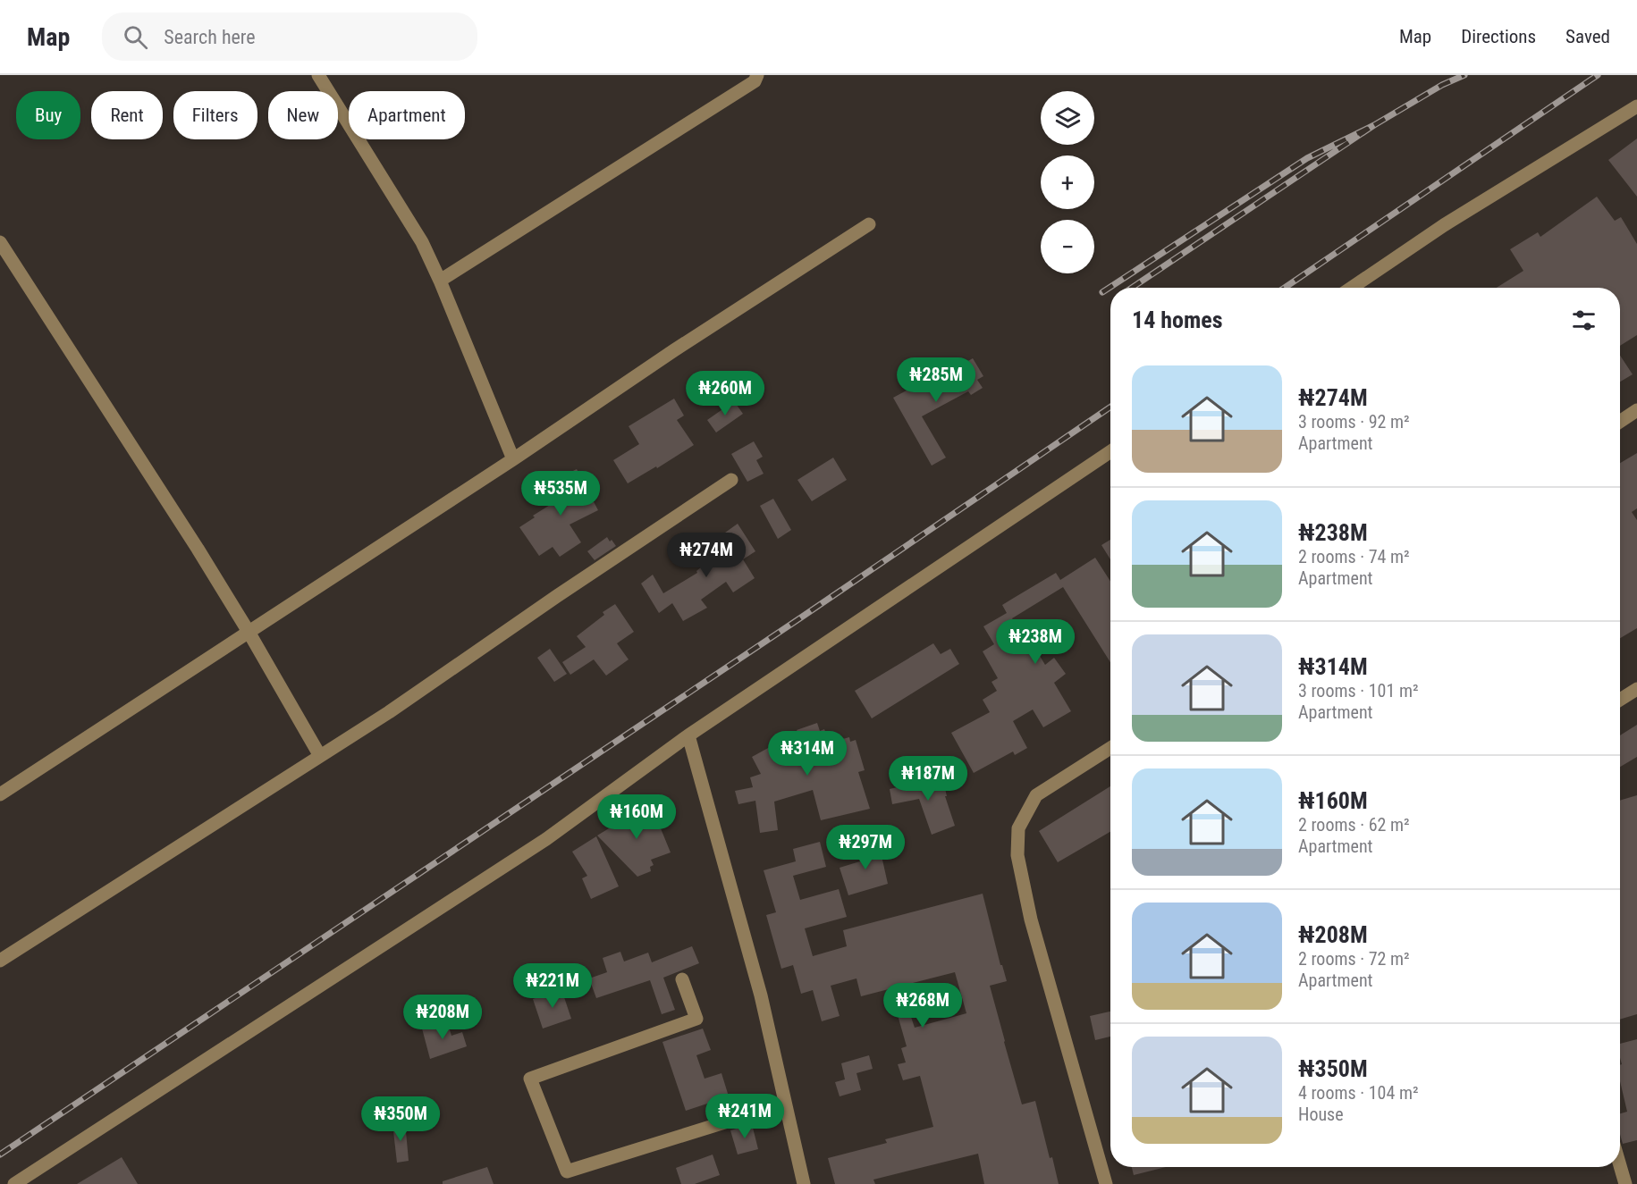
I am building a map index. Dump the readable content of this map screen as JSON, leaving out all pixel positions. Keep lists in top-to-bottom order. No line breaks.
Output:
{"page":{"header":"Map","search":"Search here","nav":["Map","Directions","Saved"],"map_buttons":["+","−"],"chip":["Buy","Rent","Filters","New","Apartment"],"heading":"14 homes","list":[{"name":"₦274M","note":"3 rooms · 92 m² · Apartment"},{"name":"₦238M","note":"2 rooms · 74 m² · Apartment"},{"name":"₦314M","note":"3 rooms · 101 m² · Apartment"},{"name":"₦160M","note":"2 rooms · 62 m² · Apartment"},{"name":"₦208M","note":"2 rooms · 72 m² · Apartment"},{"name":"₦350M","note":"4 rooms · 104 m² · House"}],"price":["₦285M","₦260M","₦535M","₦274M","₦238M","₦314M","₦187M","₦160M","₦297M","₦221M","₦268M","₦208M","₦241M","₦350M"]}}
